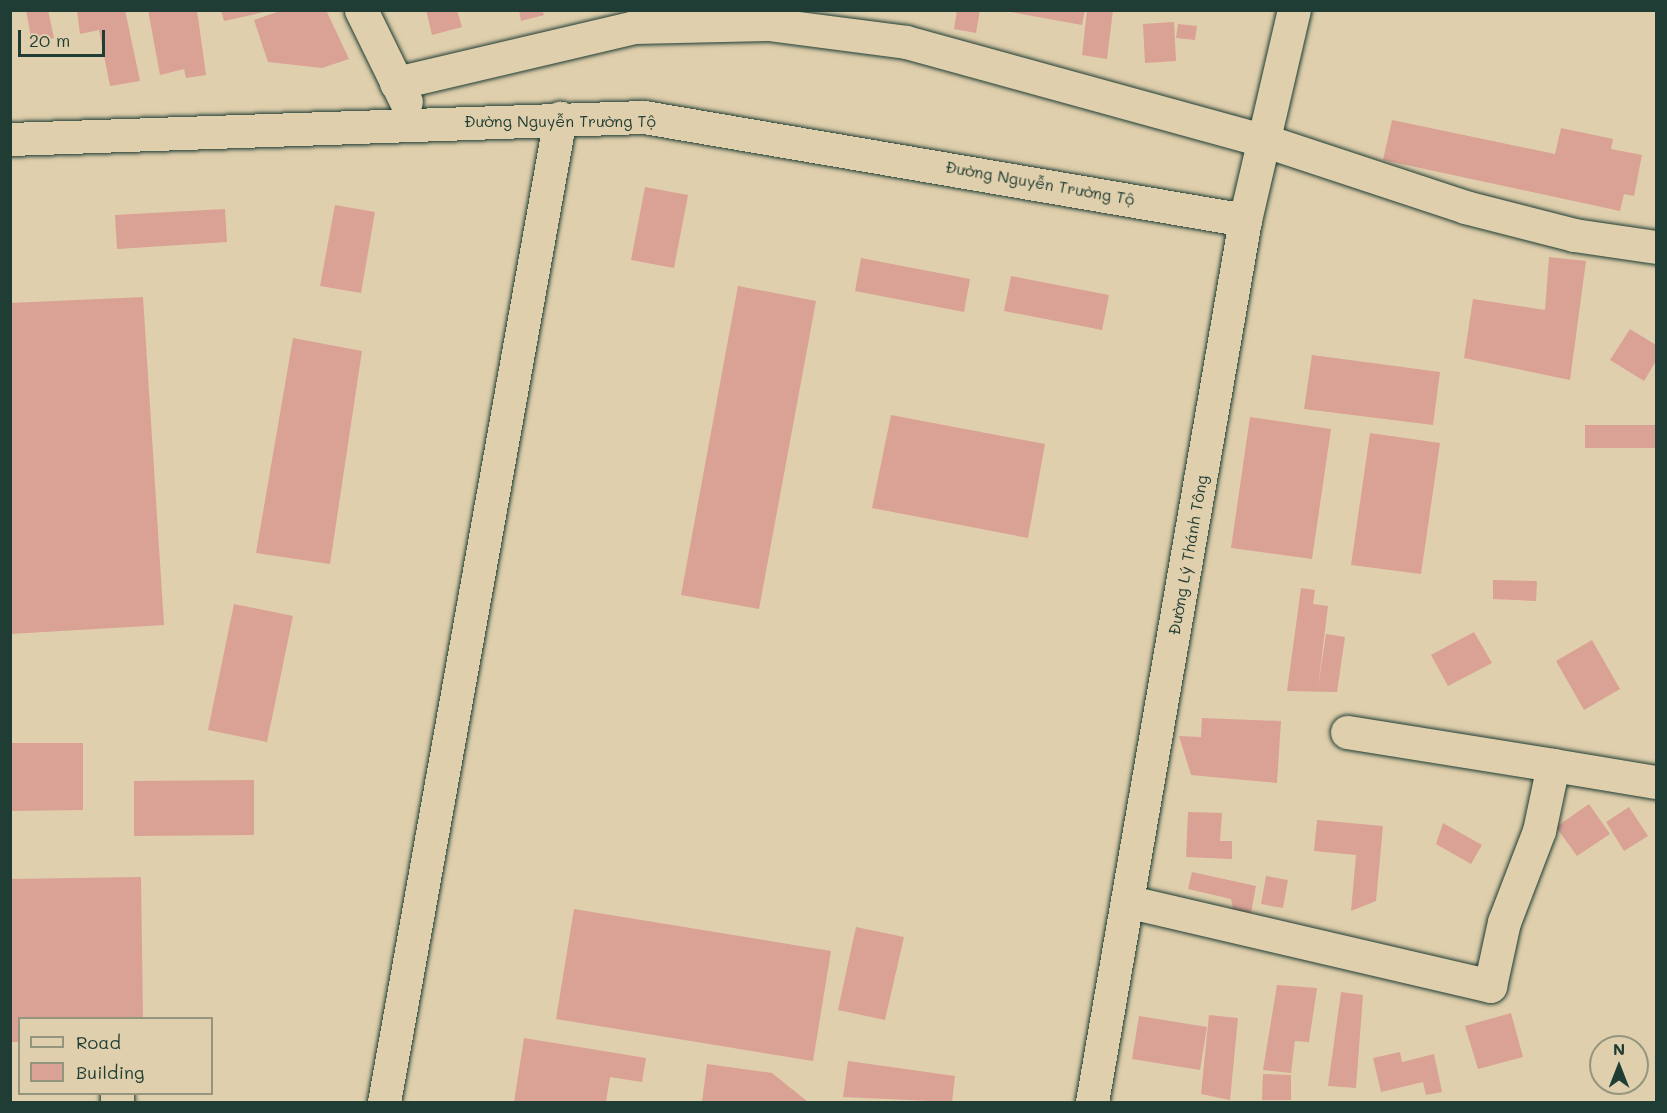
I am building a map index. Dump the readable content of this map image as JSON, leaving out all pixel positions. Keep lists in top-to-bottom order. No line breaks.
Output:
{"streets":{"street":["Đường Nguyễn Trường Tộ","Đường Lý Thánh Tông"]},"crossings":[["Đường Nguyễn Trường Tộ","Đường Lý Thánh Tông"]],"legend":["Road","Building"],"scale_bar":"20 m","north":"top"}
